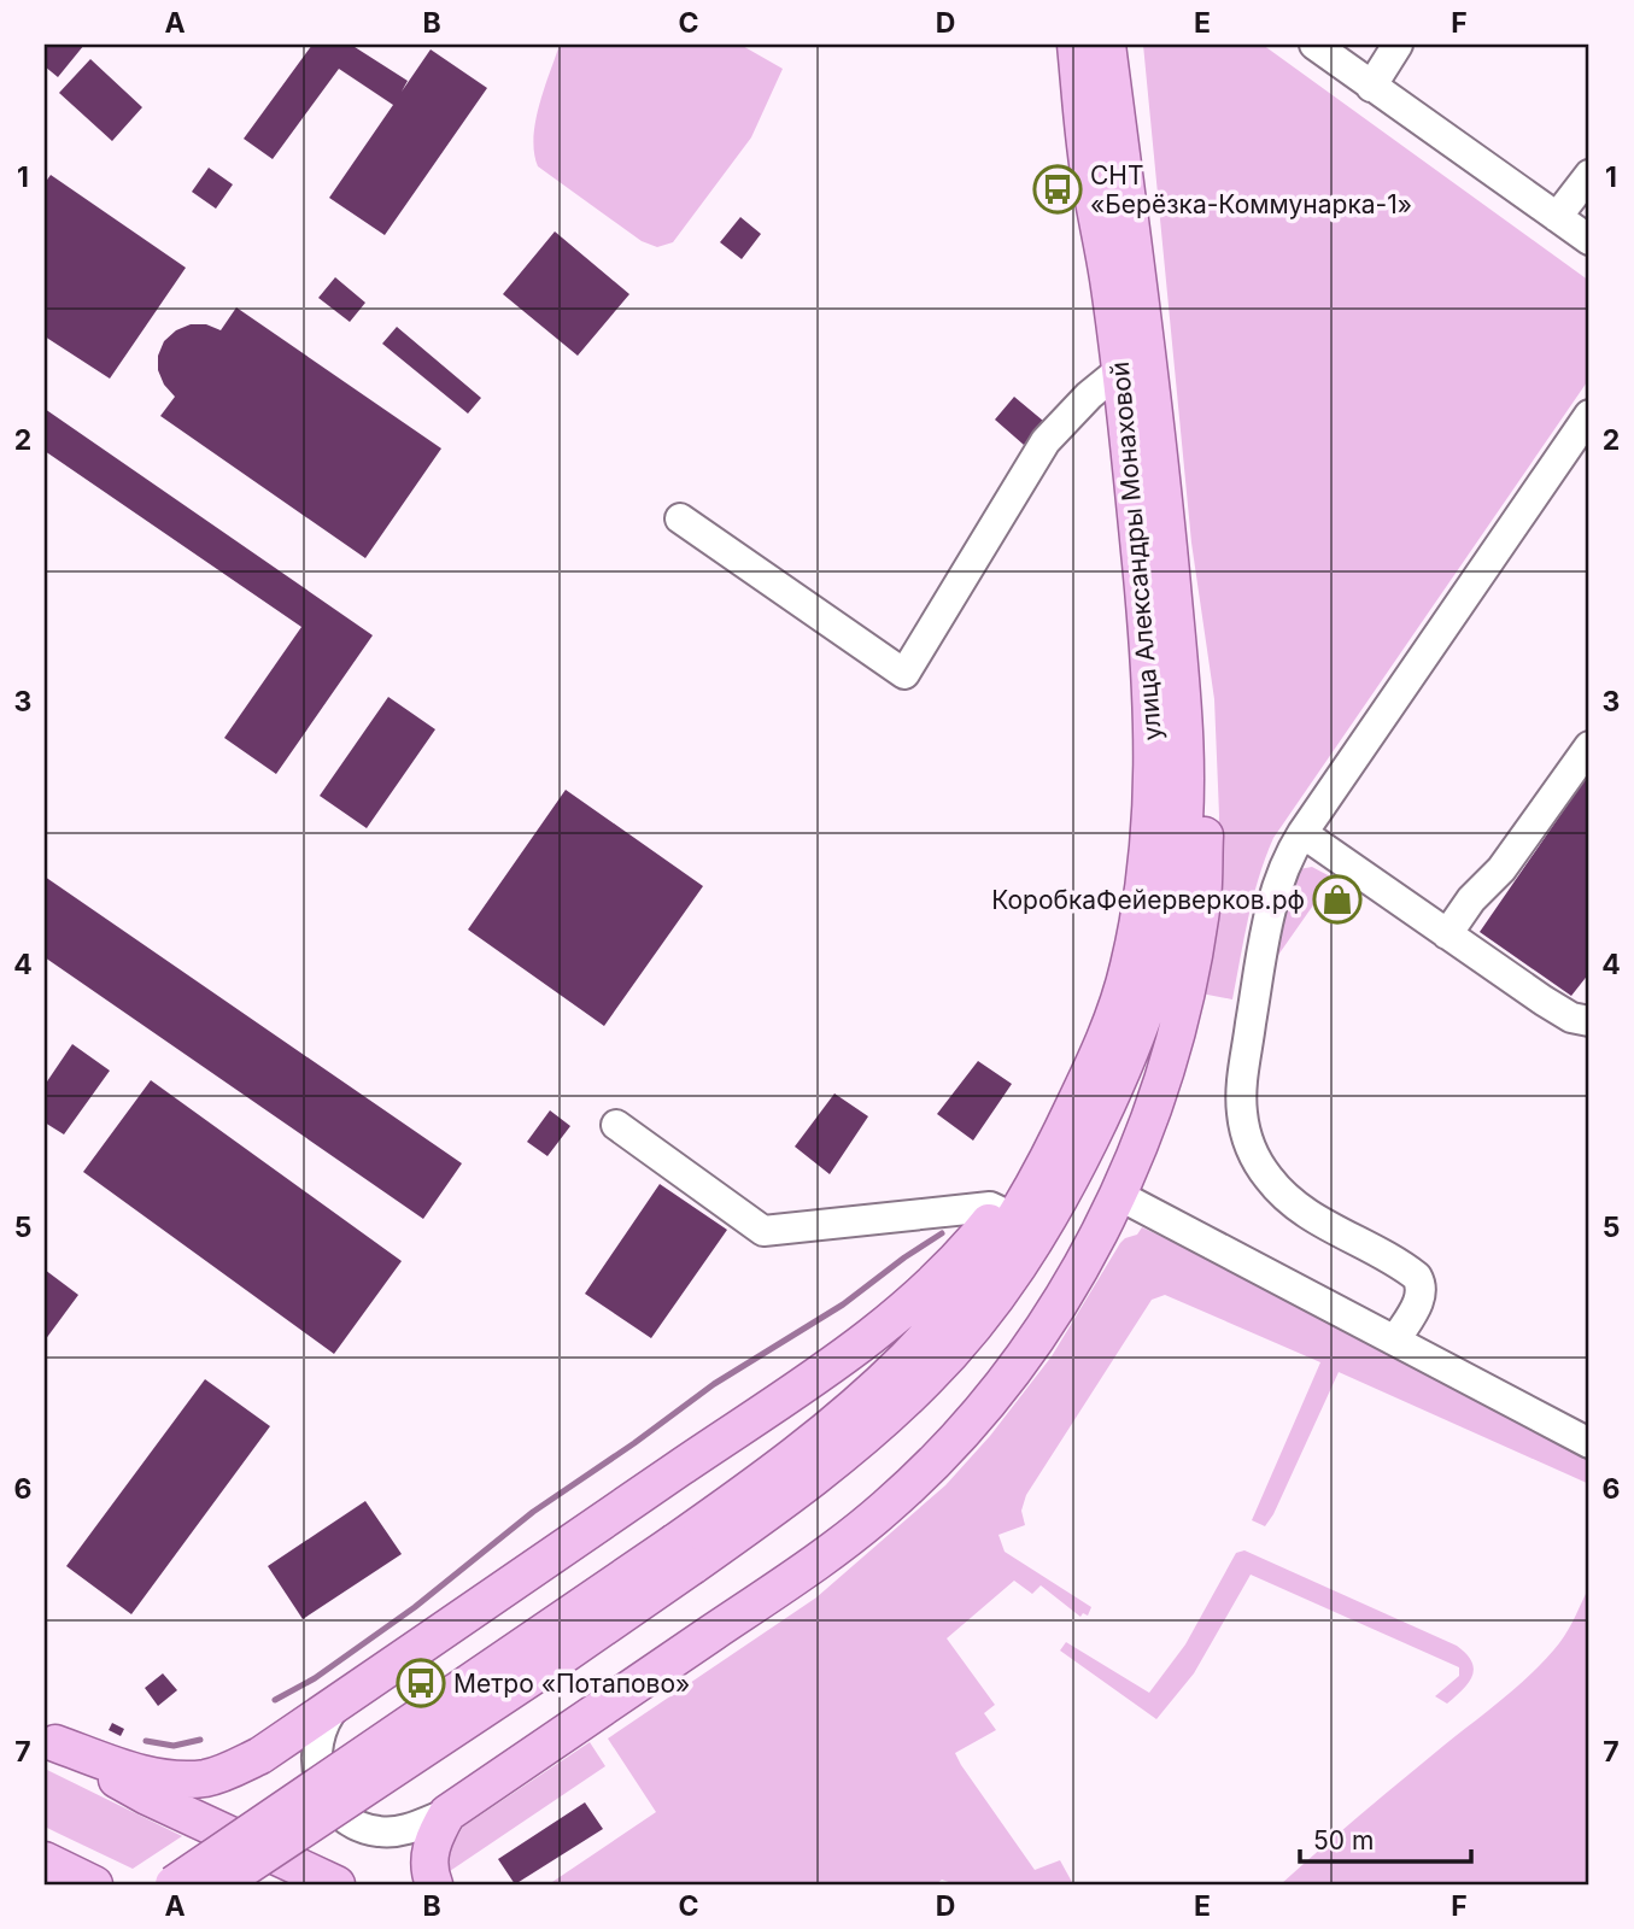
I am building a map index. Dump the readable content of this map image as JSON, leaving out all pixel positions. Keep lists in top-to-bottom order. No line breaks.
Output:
{"streets":{"main road":["улица Александры Монаховой"]},"places":{"bus stop":["СНТ «Берёзка-Коммунарка-1»","Метро «Потапово»"],"shop":["КоробкаФейерверков.рф"]},"scale_bar":"50 m","grid":{"columns":["A","B","C","D","E","F"],"rows":["1","2","3","4","5","6","7"]}}
